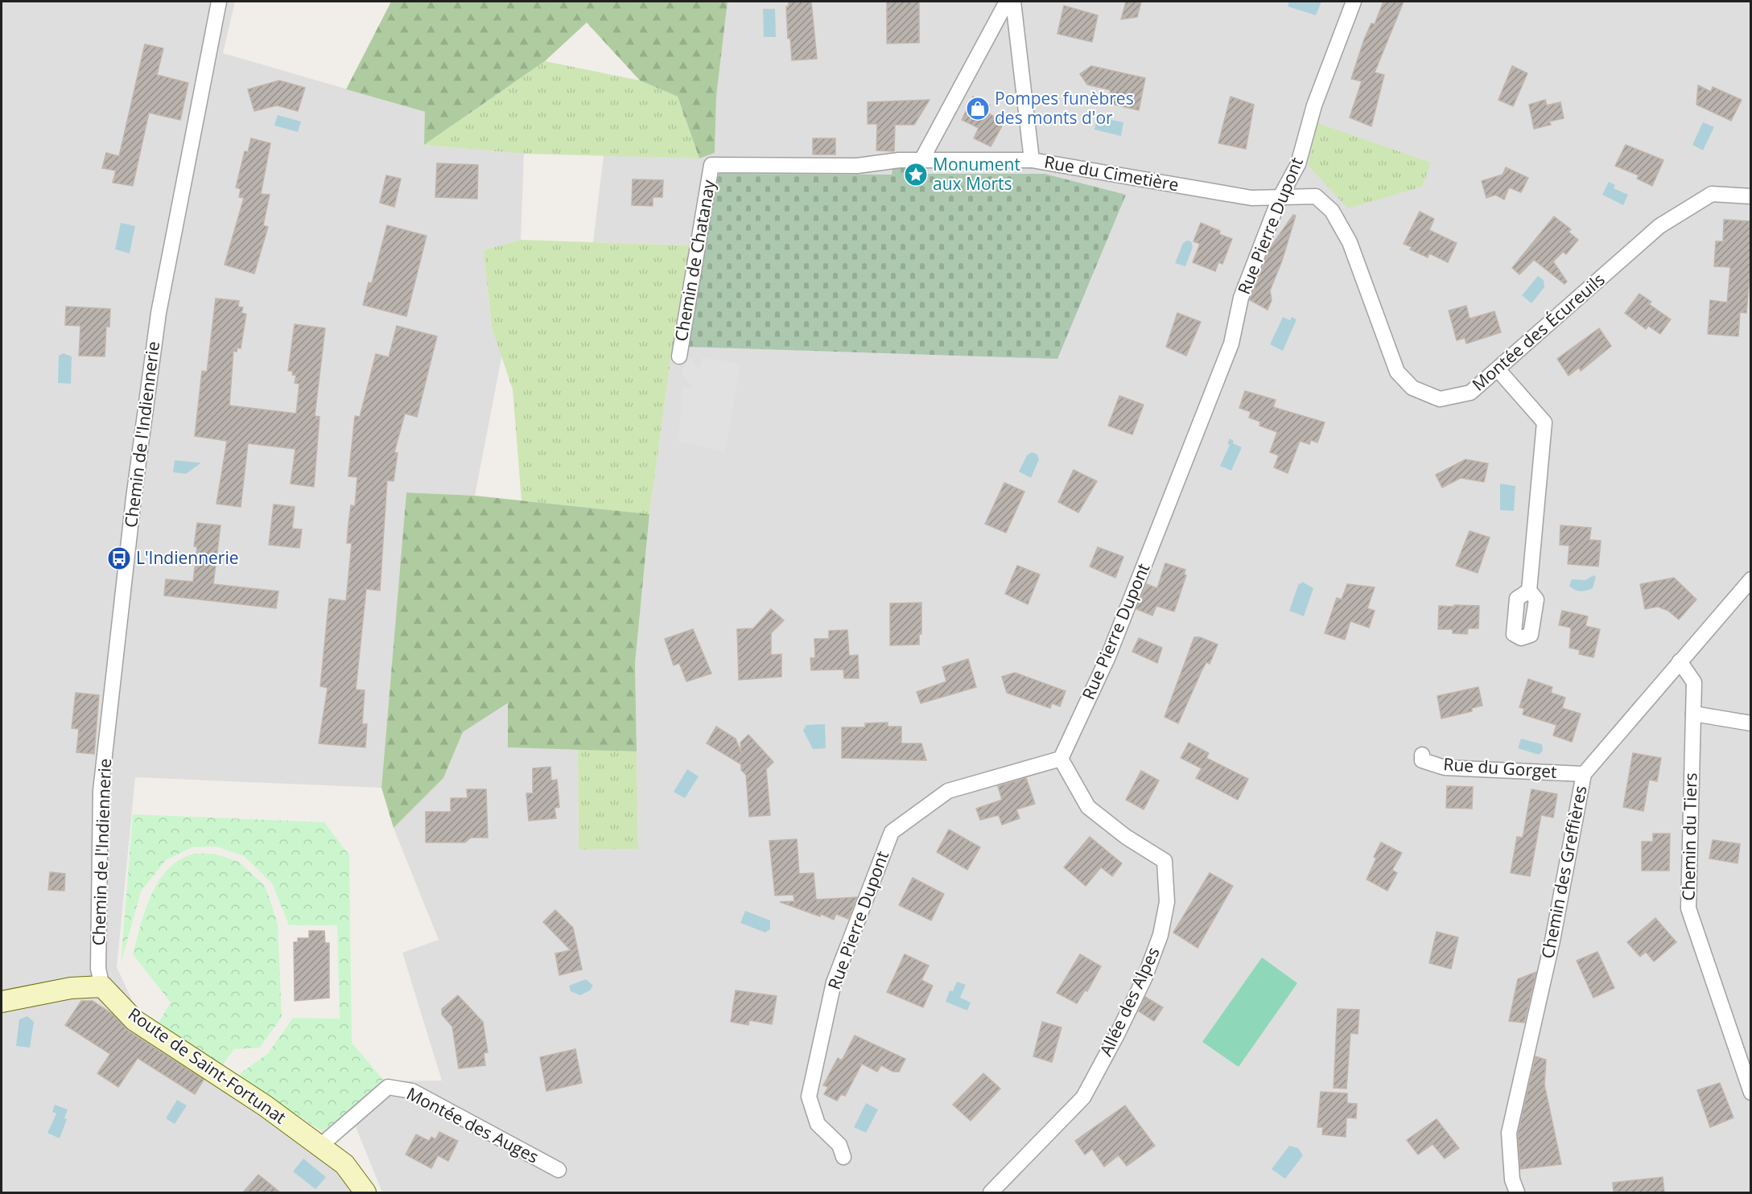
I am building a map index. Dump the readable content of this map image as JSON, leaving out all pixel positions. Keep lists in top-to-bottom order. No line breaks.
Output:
{"streets":{"street":["Rue du Cimetière","Rue Pierre Dupont","Chemin de Chatanay","Montée des Écureuils","Chemin de l'Indiennerie","Rue du Gorget","Chemin du Tiers","Chemin des Greffières","Allée des Alpes","Route de Saint-Fortunat","Montée des Auges"]},"crossings":[["Rue du Cimetière","Rue Pierre Dupont"],["Rue du Cimetière","Chemin de Chatanay"],["Rue du Cimetière","Montée des Écureuils"],["Rue Pierre Dupont","Montée des Écureuils"],["Rue Pierre Dupont","Allée des Alpes"],["Chemin de l'Indiennerie","Route de Saint-Fortunat"],["Rue du Gorget","Chemin des Greffières"],["Chemin du Tiers","Chemin des Greffières"],["Route de Saint-Fortunat","Montée des Auges"]],"places":{"shop":["Pompes funèbres des monts d'or"],"place":["Monument aux Morts"],"bus stop":["L'Indiennerie"]}}
